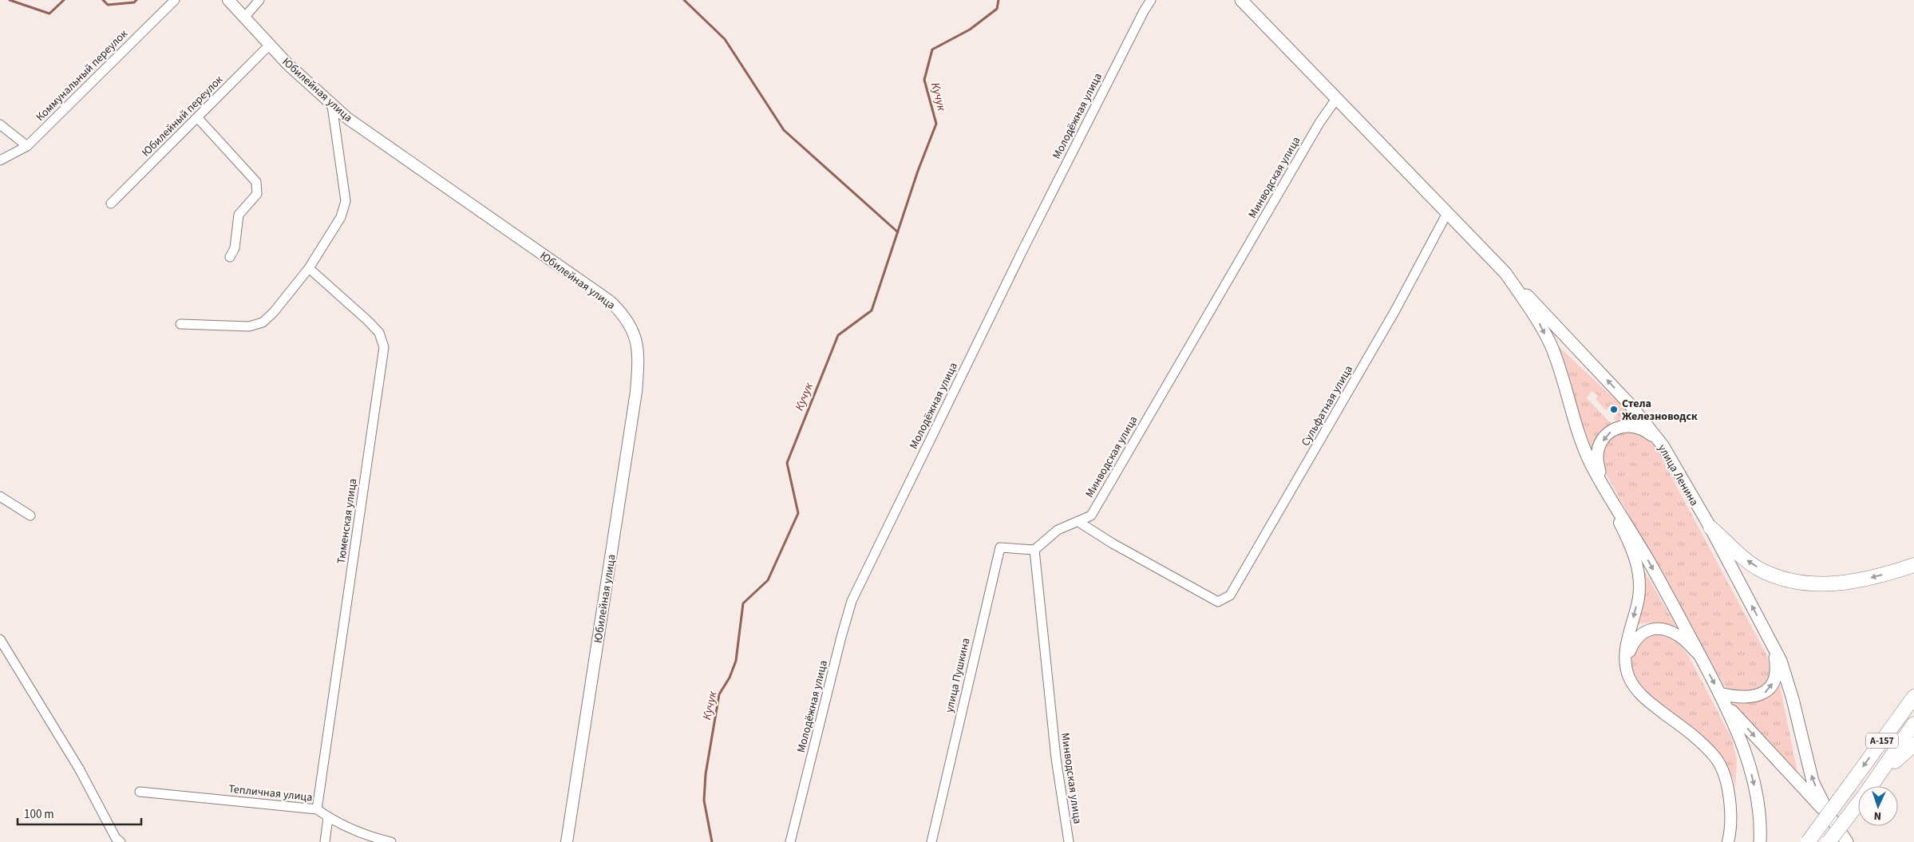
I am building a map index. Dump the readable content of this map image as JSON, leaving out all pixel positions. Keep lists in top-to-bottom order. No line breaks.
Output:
{"streets":{"main road":["улица Ленина","А-157"],"street":["Коммунальный переулок","Юбилейная улица","Юбилейный переулок","Молодёжная улица","Минводская улица","Сульфатная улица","Тюменская улица","улица Пушкина","Тепличная улица"]},"crossings":[["Юбилейная улица","Юбилейный переулок"],["Минводская улица","Сульфатная улица"],["Минводская улица","улица Пушкина"],["Тюменская улица","Тепличная улица"]],"water":["Кучук"],"places":["Стела Железноводск"],"scale_bar":"100 m","north":"bottom"}
